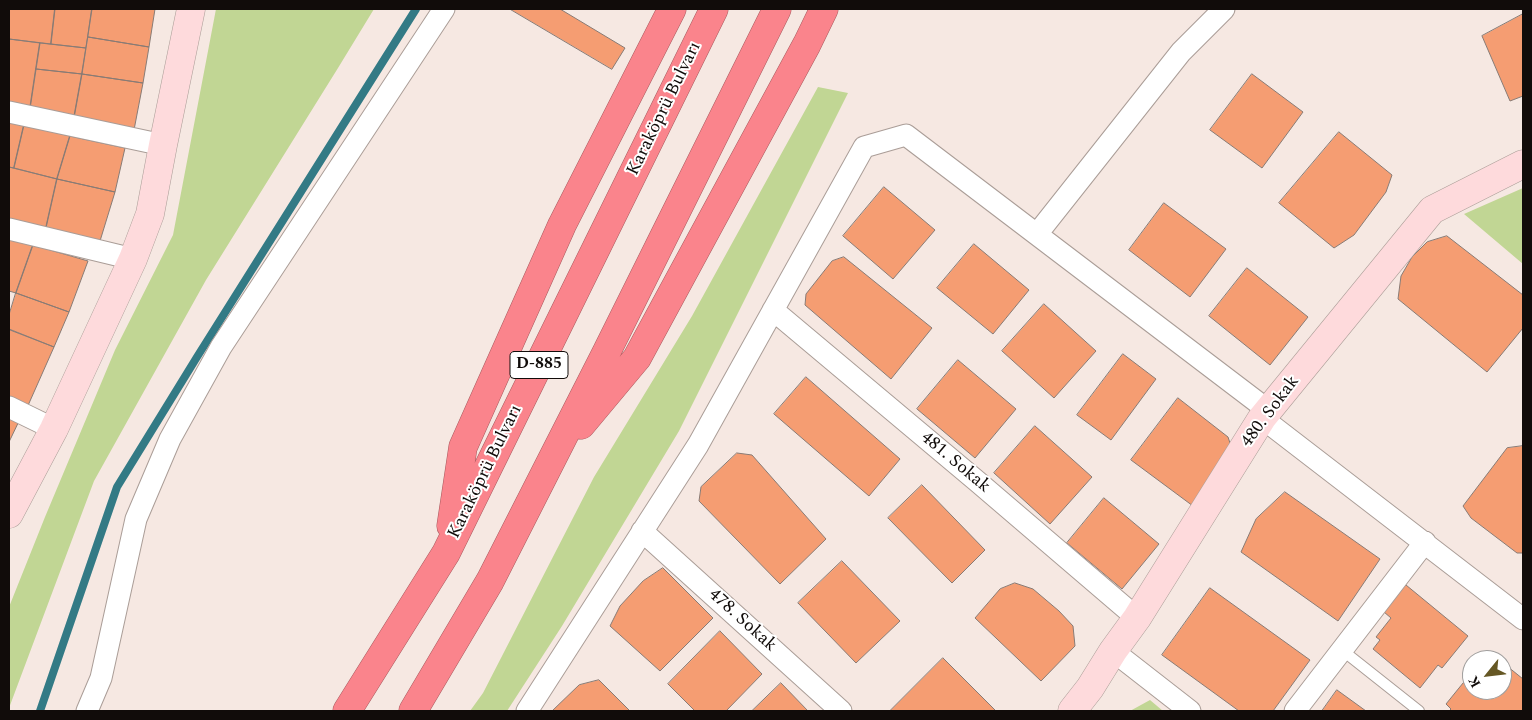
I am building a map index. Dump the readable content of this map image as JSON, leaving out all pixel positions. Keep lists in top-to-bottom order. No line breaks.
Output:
{"streets":{"highway":["Karaköprü Bulvarı","D-885"],"street":["480. Sokak","481. Sokak","478. Sokak"]},"crossings":[["480. Sokak","481. Sokak"]],"north":"bottom left"}
